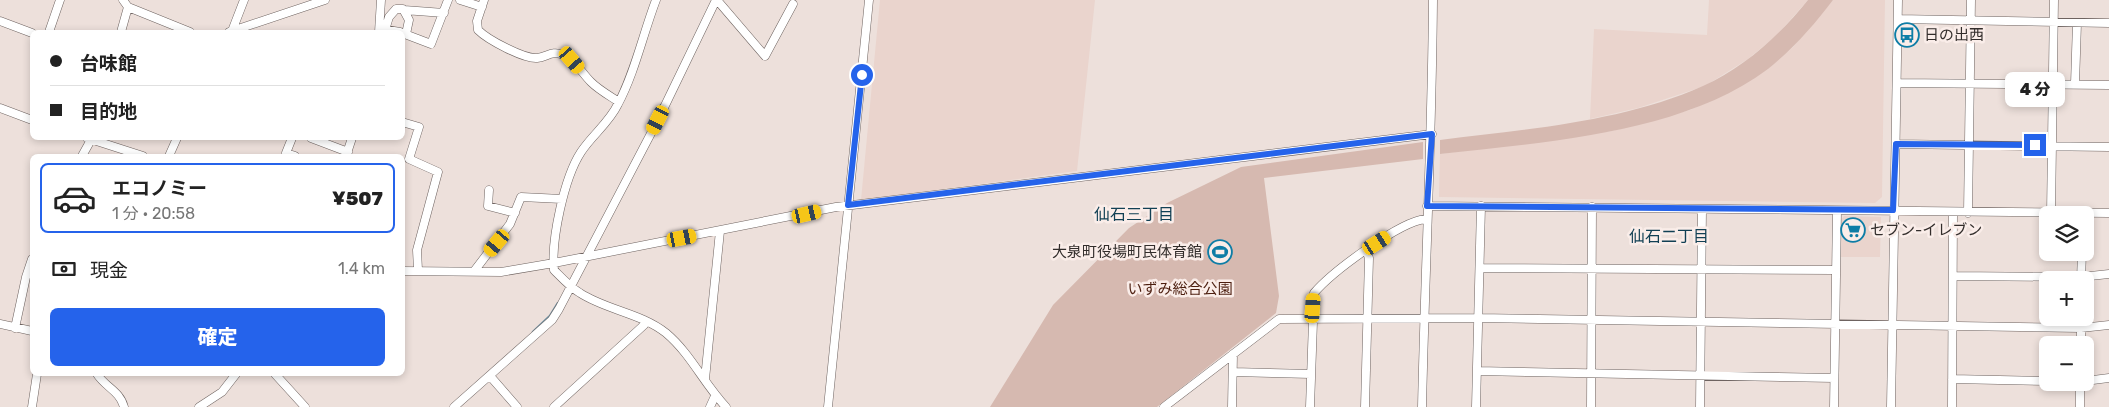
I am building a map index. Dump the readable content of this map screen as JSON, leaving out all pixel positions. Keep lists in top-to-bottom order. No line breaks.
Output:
{"districts":["仙石三丁目","仙石二丁目"],"parks":["いずみ総合公園"],"places":{"bus stop":["日の出西"],"supermarket":["セブン-イレブン"],"sports":["大泉町役場町民体育館"]},"page":{"banner":["台味館","目的地"],"bubble":"4 分","list":[{"name":"エコノミー","note":"1 分 · 20:58","value":"¥507"}],"map_buttons":["+","−"],"pay":["現金","1.4 km"],"buttons":"確定"}}
